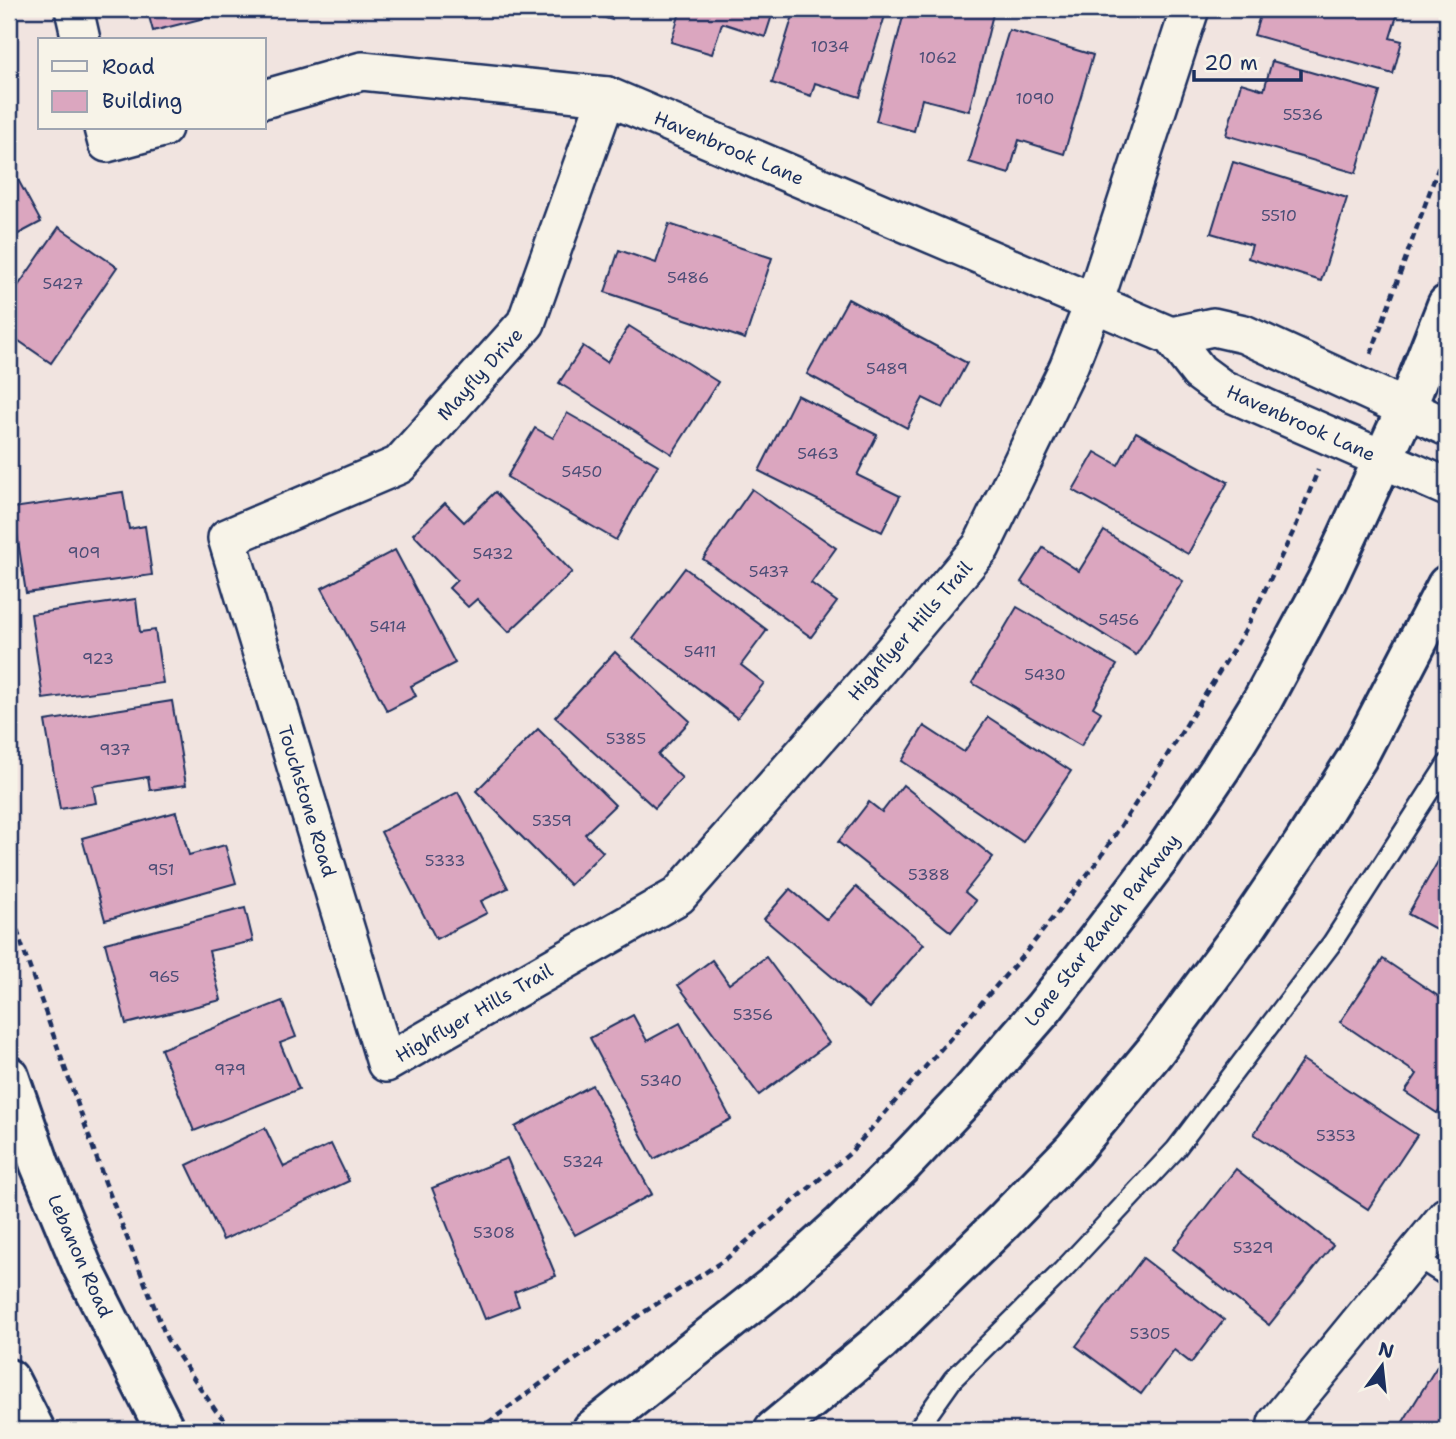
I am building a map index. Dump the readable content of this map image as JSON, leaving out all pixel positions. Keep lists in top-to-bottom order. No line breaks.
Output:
{"streets":{"main road":["Lone Star Ranch Parkway","Lebanon Road"],"street":["Havenbrook Lane","Mayfly Drive","Highflyer Hills Trail","Touchstone Road"]},"crossings":[["Havenbrook Lane","Mayfly Drive"],["Havenbrook Lane","Highflyer Hills Trail"],["Havenbrook Lane","Lone Star Ranch Parkway"],["Mayfly Drive","Touchstone Road"],["Highflyer Hills Trail","Touchstone Road"]],"house_numbers":["1034","1062","1090","5536","5510","5486","5427","5489","5463","5450","909","5432","5437","5456","5414","5411","923","5430","5385","937","5359","5333","951","5388","965","5356","979","5340","5353","5324","5308","5329","5305"],"legend":["Road","Building"],"scale_bar":"20 m","north":"top"}
